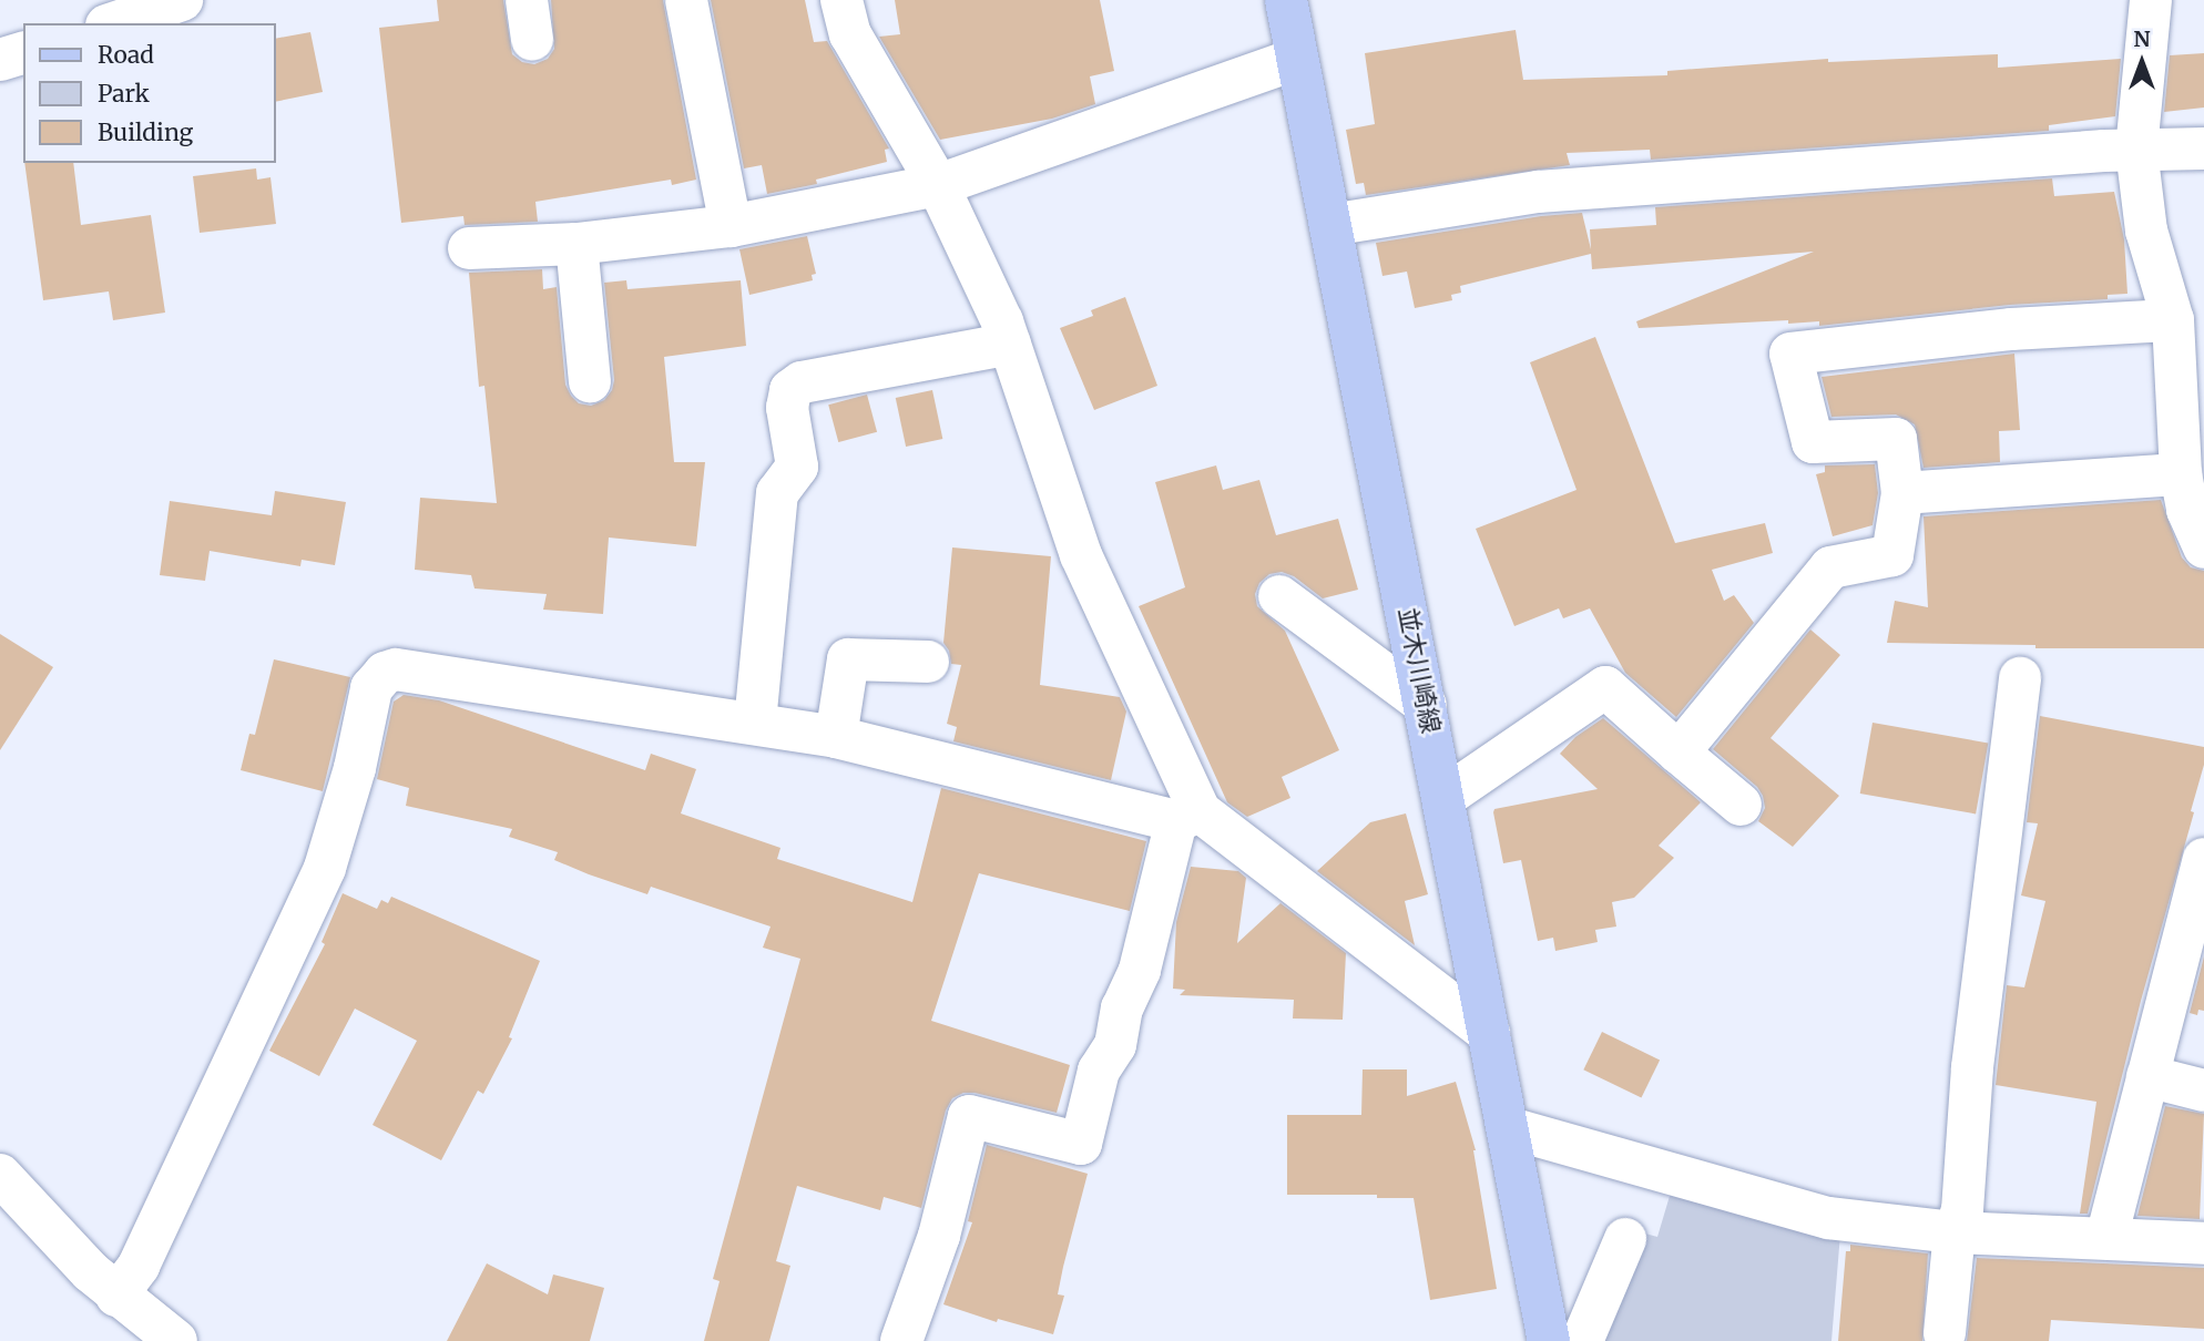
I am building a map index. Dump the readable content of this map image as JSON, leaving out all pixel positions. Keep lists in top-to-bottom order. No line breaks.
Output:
{"streets":{"main road":["並木川崎線"]},"legend":["Road","Park","Building"],"north":"top"}
